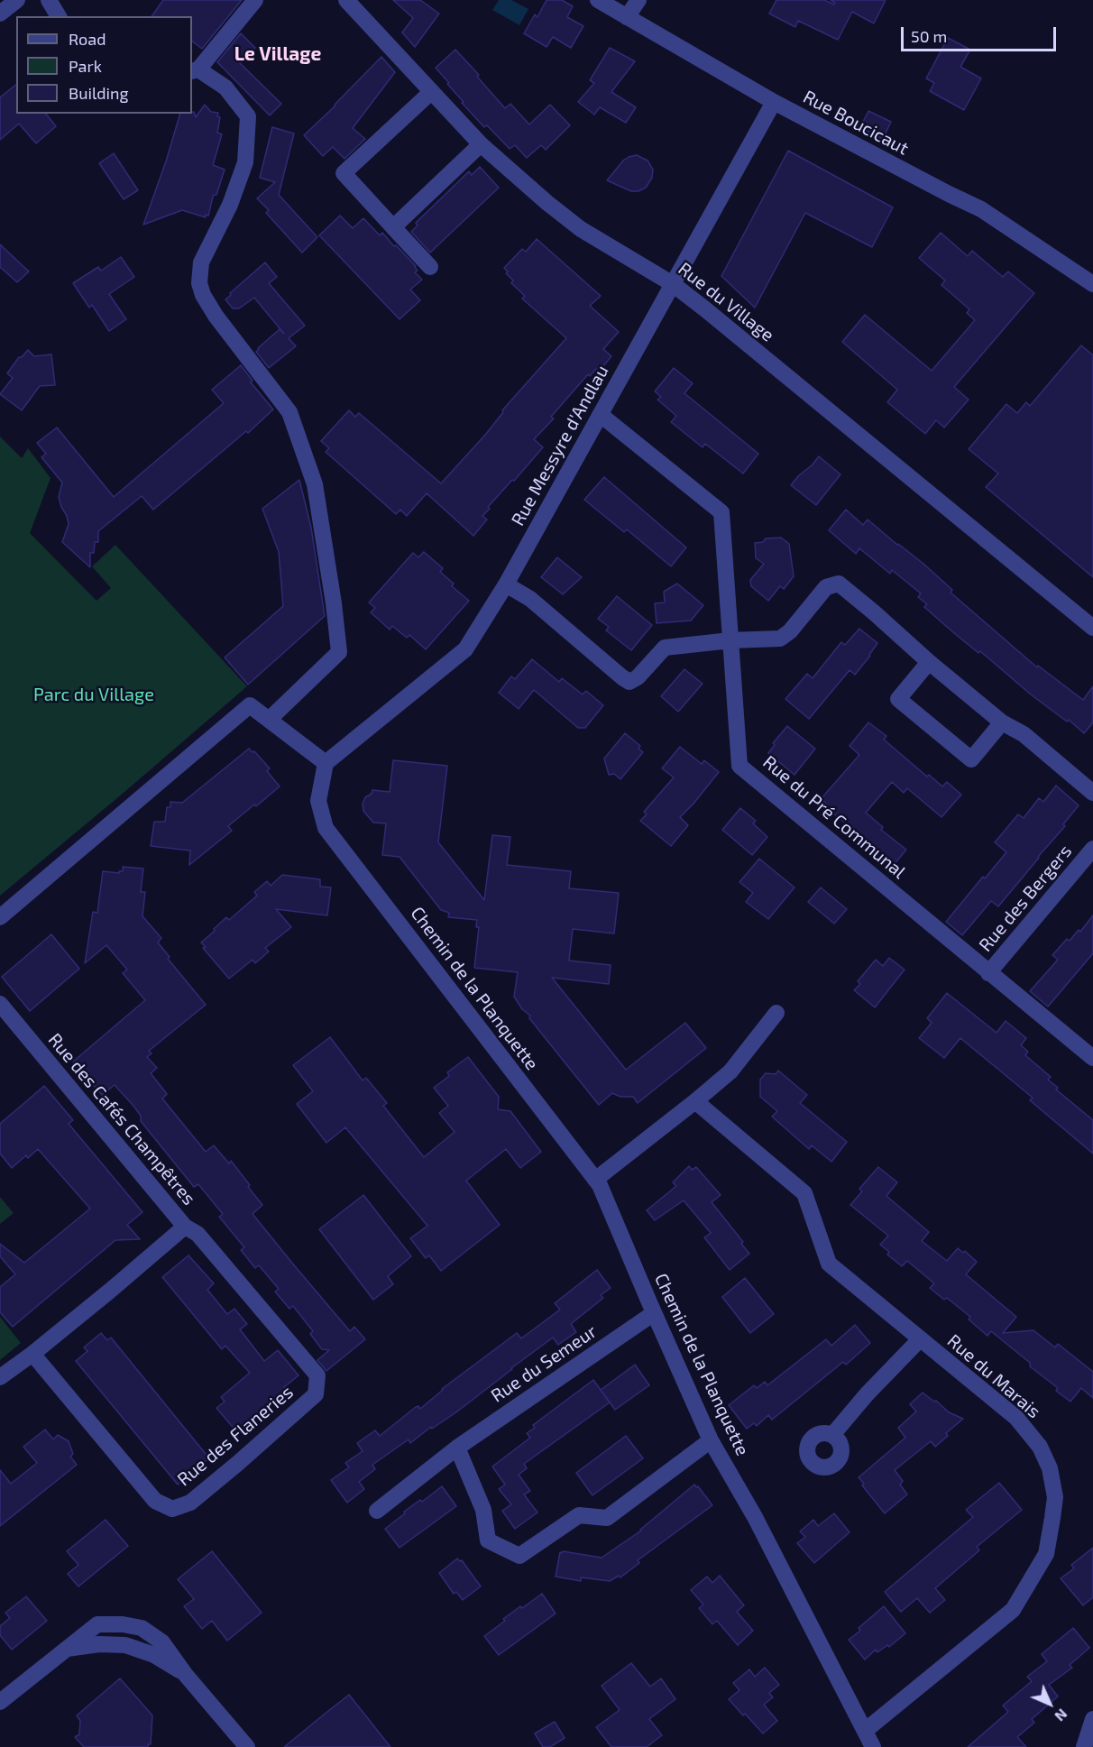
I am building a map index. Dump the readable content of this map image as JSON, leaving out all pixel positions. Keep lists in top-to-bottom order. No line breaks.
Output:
{"streets":{"street":["Rue Boucicaut","Rue du Village","Rue Messyre d'Andlau","Rue du Pré Communal","Rue des Bergers","Chemin de la Planquette","Rue des Cafés Champêtres","Rue du Semeur","Rue du Marais","Rue des Flaneries"]},"crossings":[["Rue Boucicaut","Rue Messyre d'Andlau"],["Rue du Village","Rue Messyre d'Andlau"],["Rue Messyre d'Andlau","Rue du Pré Communal"],["Rue Messyre d'Andlau","Chemin de la Planquette"],["Rue du Pré Communal","Rue des Bergers"],["Chemin de la Planquette","Rue du Semeur"],["Chemin de la Planquette","Rue du Marais"],["Rue des Cafés Champêtres","Rue des Flaneries"]],"districts":["Le Village"],"parks":["Parc du Village"],"legend":["Road","Park","Building"],"scale_bar":"50 m","north":"bottom right"}
